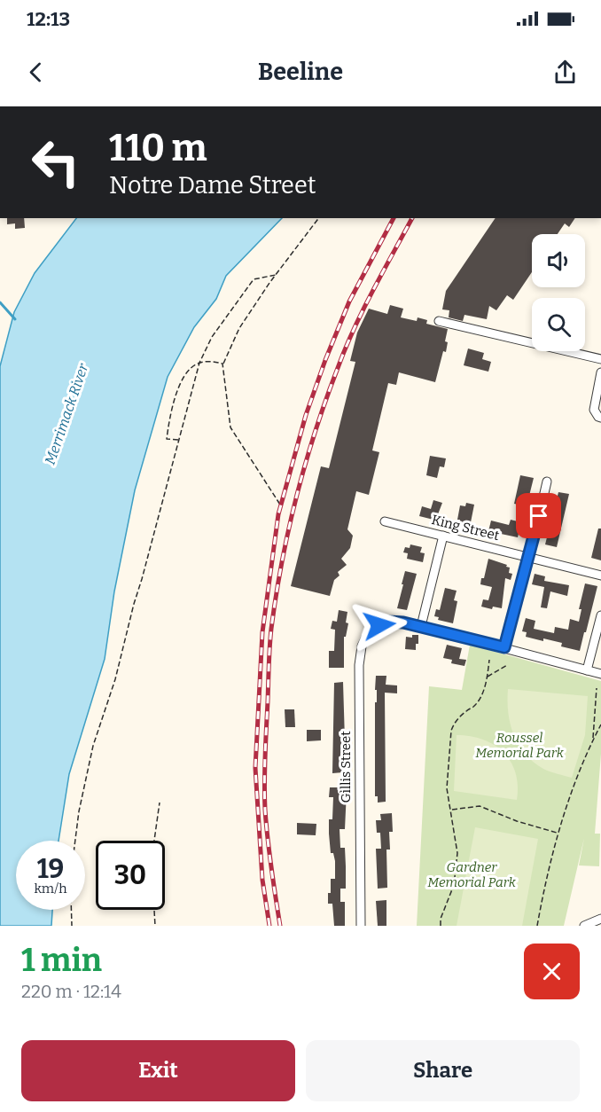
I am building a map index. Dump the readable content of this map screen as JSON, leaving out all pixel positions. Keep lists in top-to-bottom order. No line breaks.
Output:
{"streets":{"street":["King Street","Gillis Street"]},"water":["Merrimack River"],"parks":["Roussel Memorial Park","Gardner Memorial Park"],"page":{"status":"12:13","header":"Beeline","turn":["110 m","Notre Dame Street"],"speed":"19 km/h","limit":"30","heading":["1 min","220 m · 12:14"],"buttons":["Exit","Share"]}}
